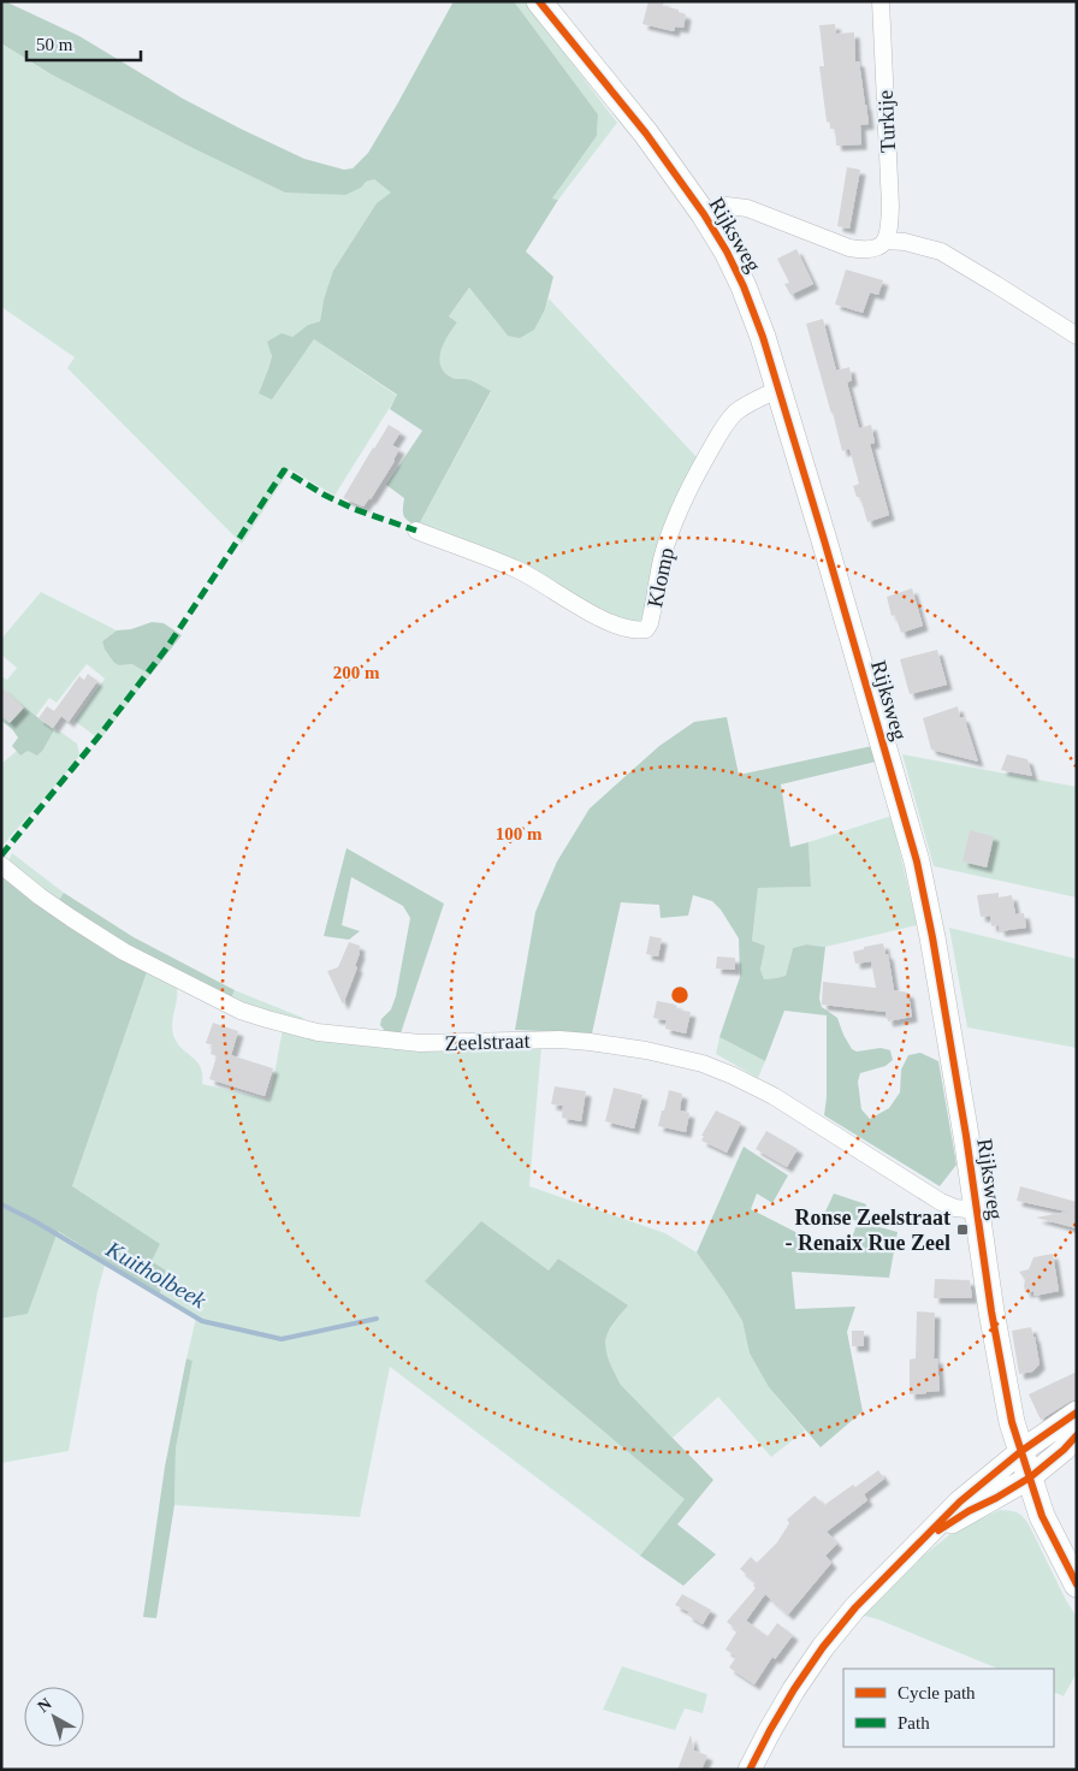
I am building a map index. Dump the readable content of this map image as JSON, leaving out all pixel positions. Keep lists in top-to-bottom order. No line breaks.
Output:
{"streets":{"main road":["Rijksweg"],"street":["Turkije","Klomp","Zeelstraat"]},"crossings":[["Rijksweg","Klomp"],["Rijksweg","Zeelstraat"]],"water":["Kuitholbeek"],"places":{"transit":["Ronse Zeelstraat - Renaix Rue Zeel"]},"legend":["Cycle path","Path"],"scale_bar":"50 m","north":"top left","rings":["200 m","100 m"]}
